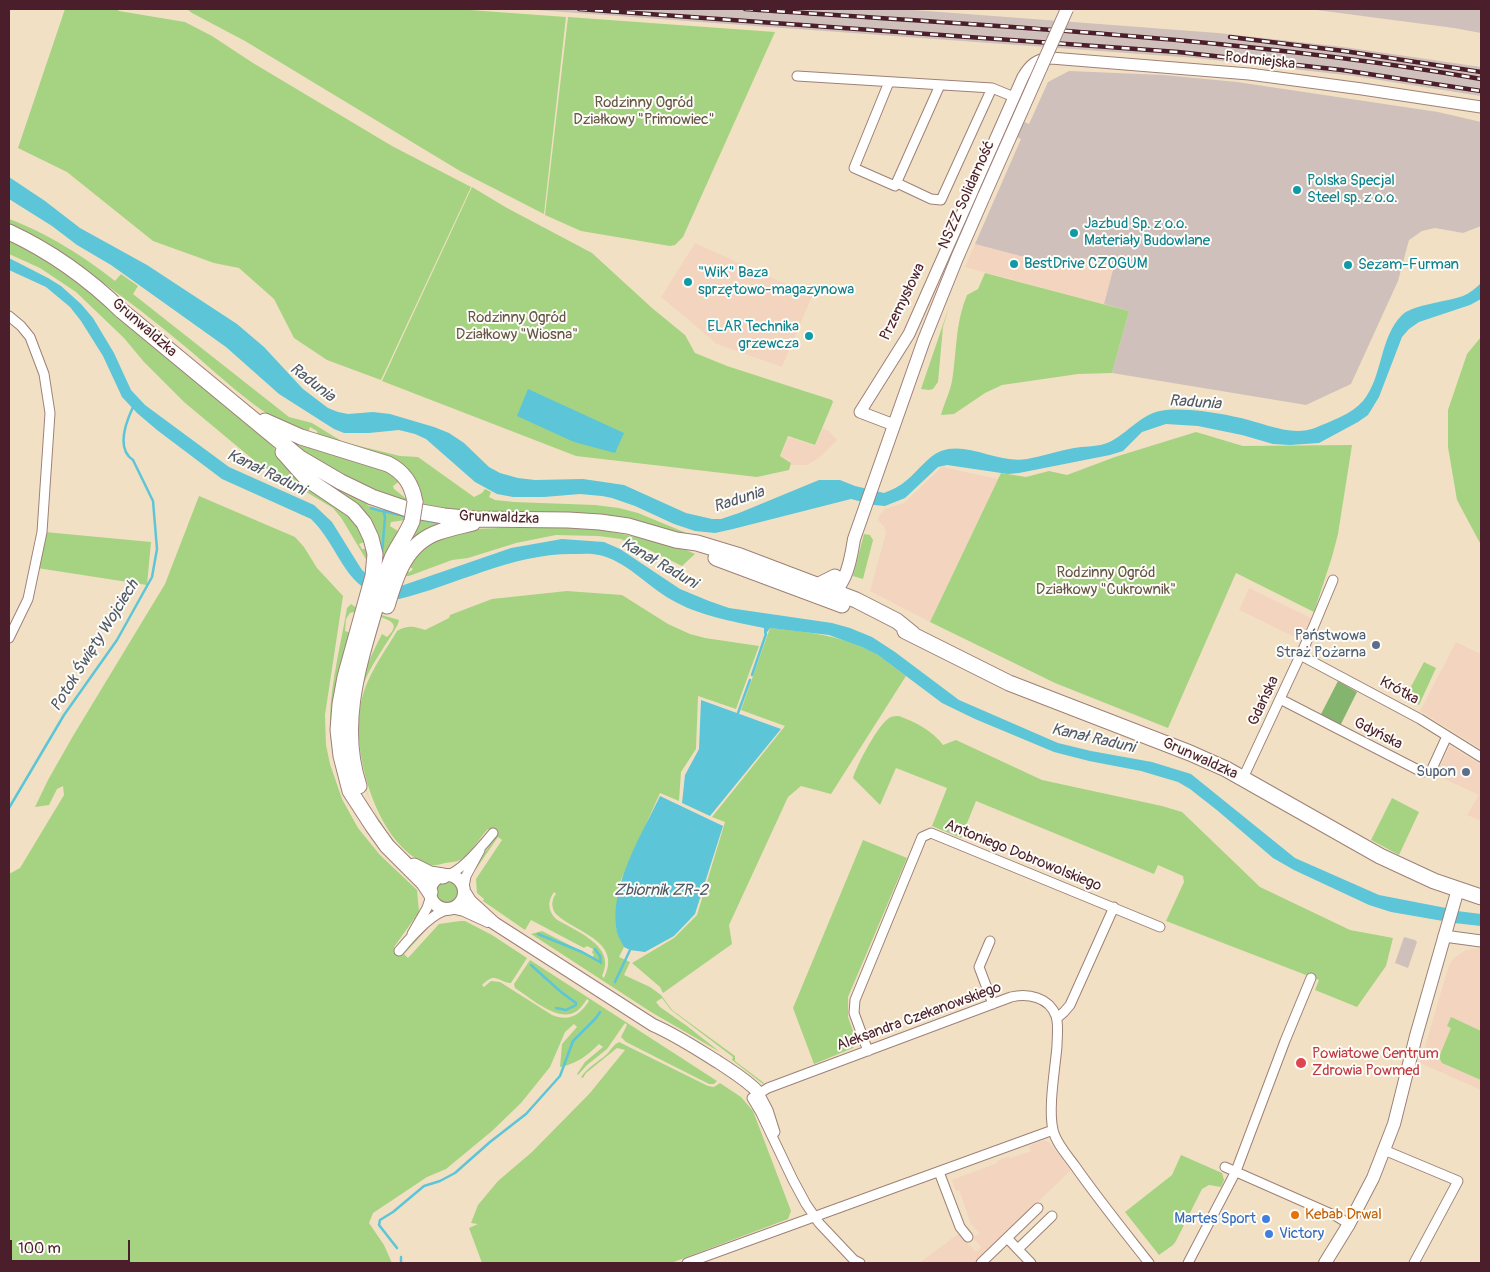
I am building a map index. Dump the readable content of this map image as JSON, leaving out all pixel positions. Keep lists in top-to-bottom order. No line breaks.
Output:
{"streets":{"main road":["NSZZ Solidarność","Grunwaldzka"],"street":["Podmiejska","Przemysłowa","Krótka","Gdańska","Gdyńska","Antoniego Dobrowolskiego","Aleksandra Czekanowskiego"]},"crossings":[["Podmiejska","Przemysłowa"],["NSZZ Solidarność","Przemysłowa"],["Grunwaldzka","Gdańska"],["Krótka","Gdańska"],["Krótka","Gdyńska"],["Gdańska","Gdyńska"],["Antoniego Dobrowolskiego","Aleksandra Czekanowskiego"]],"water":["Radunia","Kanał Raduni","Potok Święty Wojciech","Zbiornik ZR-2"],"parks":["Rodzinny Ogród Działkowy \"Primowiec\"","Rodzinny Ogród Działkowy \"Wiosna\"","Rodzinny Ogród Działkowy \"Cukrownik\""],"places":["Polska Specjal Steel sp. z o.o.","Jazbud Sp. z o.o. Materiały Budowlane","BestDrive CZOGUM","Sezam-Furman","\"WiK\" Baza sprzętowo-magazynowa","ELAR Technika grzewcza","Państwowa Straż Pożarna","Supon","Powiatowe Centrum Zdrowia Powmed","Kebab Drwal","Martes Sport","Victory"],"scale_bar":"100 m"}
